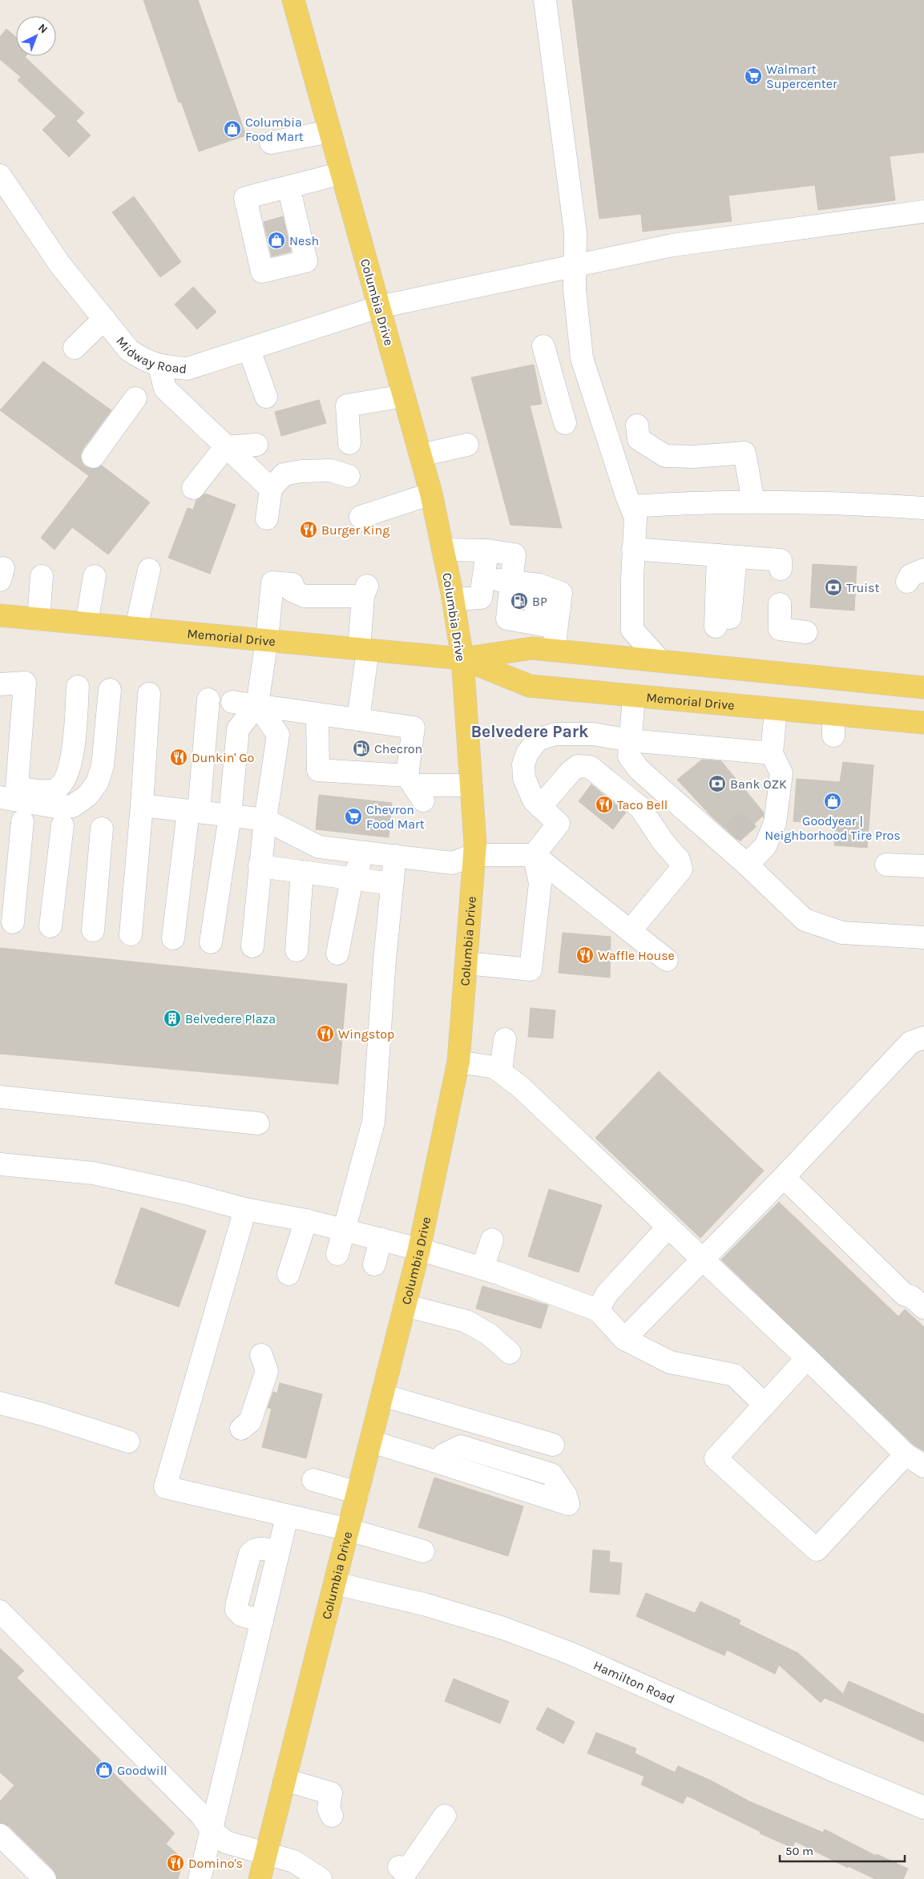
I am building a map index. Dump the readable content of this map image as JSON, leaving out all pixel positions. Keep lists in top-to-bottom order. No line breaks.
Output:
{"streets":{"main road":["Columbia Drive","Memorial Drive"],"street":["Midway Road","Hamilton Road"]},"crossings":[["Columbia Drive","Midway Road"],["Columbia Drive","Memorial Drive"],["Columbia Drive","Hamilton Road"]],"districts":["Belvedere Park"],"places":{"supermarket":["Walmart Supercenter","Chevron Food Mart"],"shop":["Columbia Food Mart","Nesh","Goodyear | Neighborhood Tire Pros","Goodwill"],"restaurant":["Burger King","Dunkin' Go","Taco Bell","Waffle House","Wingstop","Domino's"],"bank":["Truist","Bank OZK"],"fuel station":["BP","Checron"],"building":["Belvedere Plaza"]},"scale_bar":"50 m","north":"top right"}
